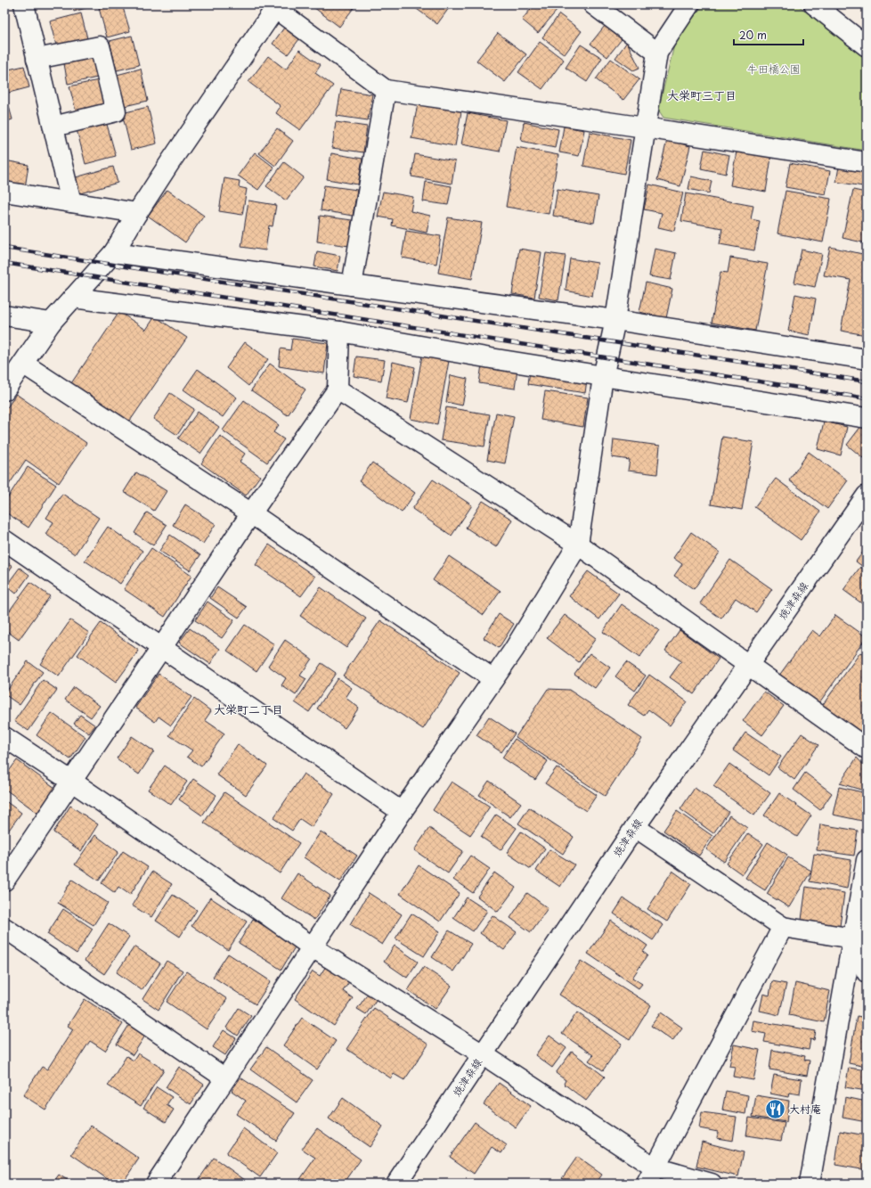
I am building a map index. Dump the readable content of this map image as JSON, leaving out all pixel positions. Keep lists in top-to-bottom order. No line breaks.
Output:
{"streets":{"street":["焼津森線"]},"districts":["大栄町三丁目","大栄町二丁目"],"parks":["牛田橋公園"],"places":{"restaurant":["大村庵"]},"scale_bar":"20 m"}
